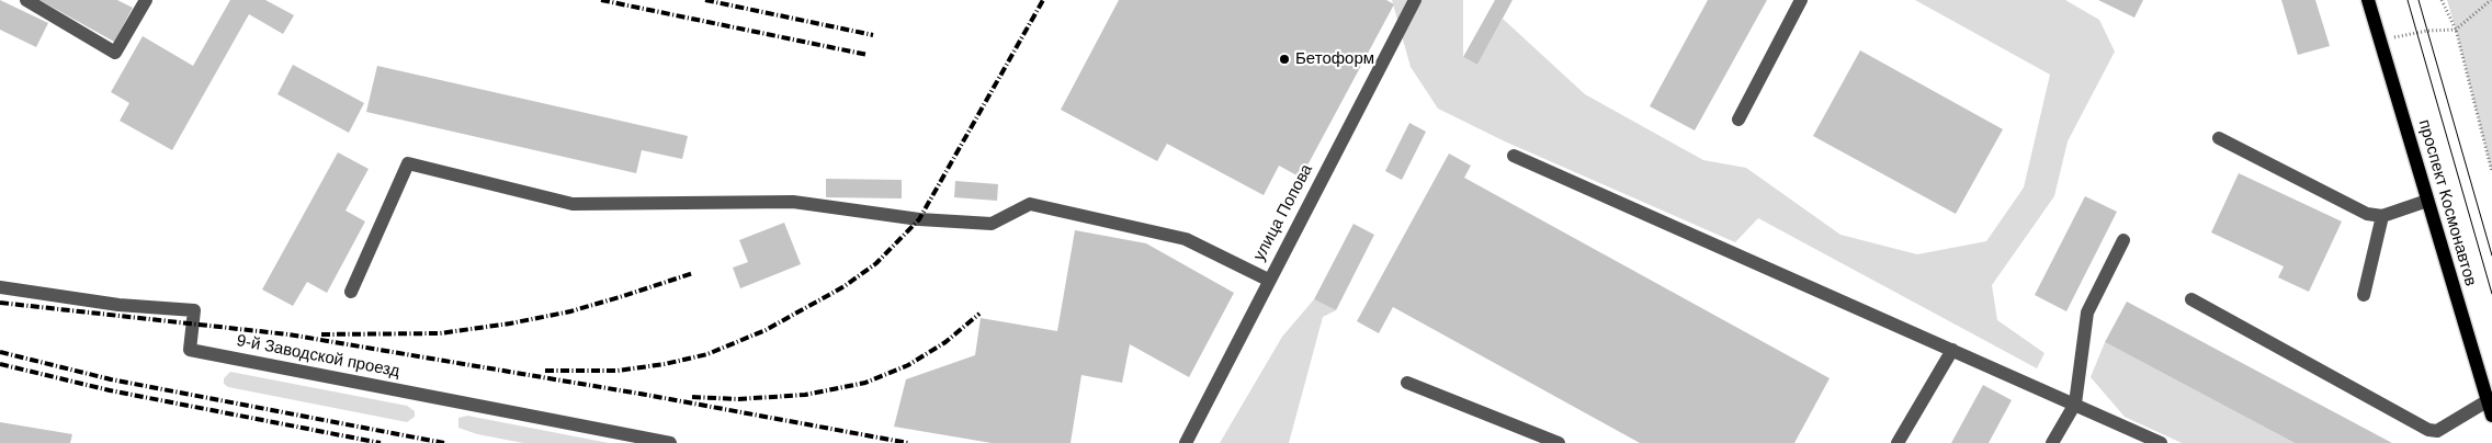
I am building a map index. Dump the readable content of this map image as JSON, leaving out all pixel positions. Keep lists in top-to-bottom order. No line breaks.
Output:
{"streets":{"main road":["проспект Космонавтов"],"street":["улица Попова","9-й Заводской проезд"]},"places":["Бетоформ"]}
